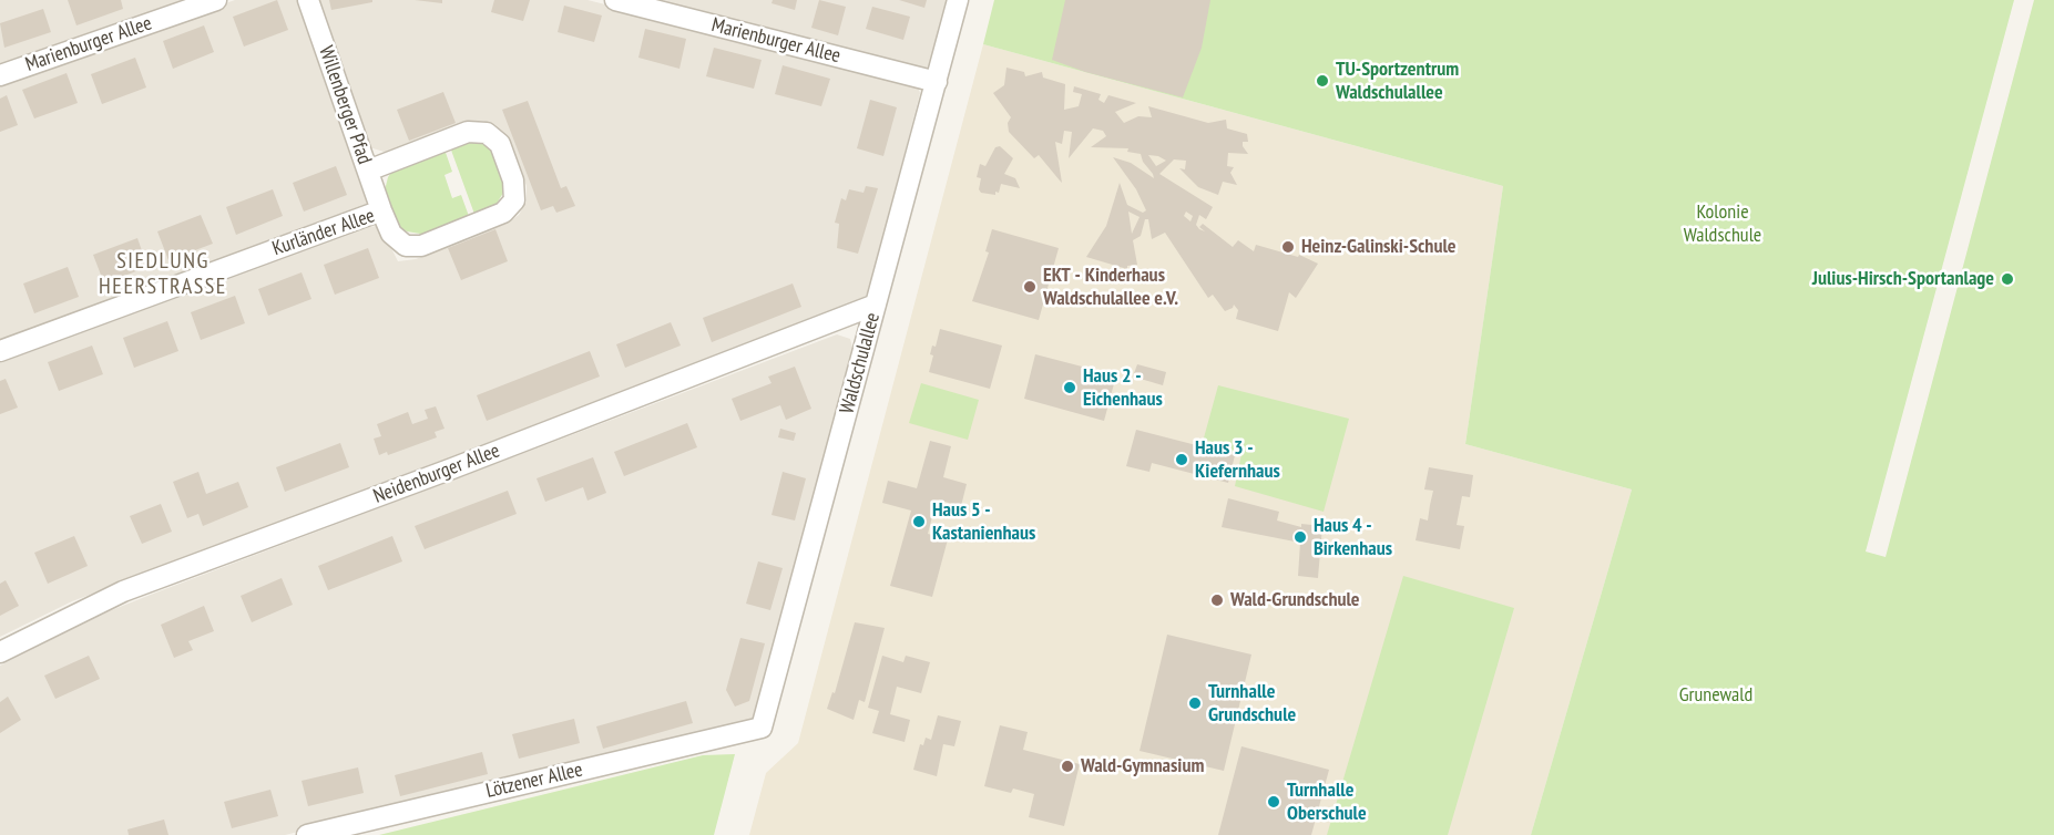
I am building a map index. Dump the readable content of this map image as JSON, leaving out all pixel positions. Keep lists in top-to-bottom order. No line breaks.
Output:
{"streets":{"street":["Marienburger Allee","Willenberger Pfad","Kurländer Allee","Waldschulallee","Neidenburger Allee","Lötzener Allee"]},"crossings":[["Marienburger Allee","Waldschulallee"],["Willenberger Pfad","Kurländer Allee"],["Waldschulallee","Neidenburger Allee"],["Waldschulallee","Lötzener Allee"]],"districts":["SIEDLUNG HEERSTRASSE"],"parks":["Kolonie Waldschule","Grunewald"],"places":["TU-Sportzentrum Waldschulallee","Heinz-Galinski-Schule","Julius-Hirsch-Sportanlage","EKT - Kinderhaus Waldschulallee e.V.","Haus 2 - Eichenhaus","Haus 3 - Kiefernhaus","Haus 5 - Kastanienhaus","Haus 4 - Birkenhaus","Wald-Grundschule","Turnhalle Grundschule","Wald-Gymnasium","Turnhalle Oberschule"]}
